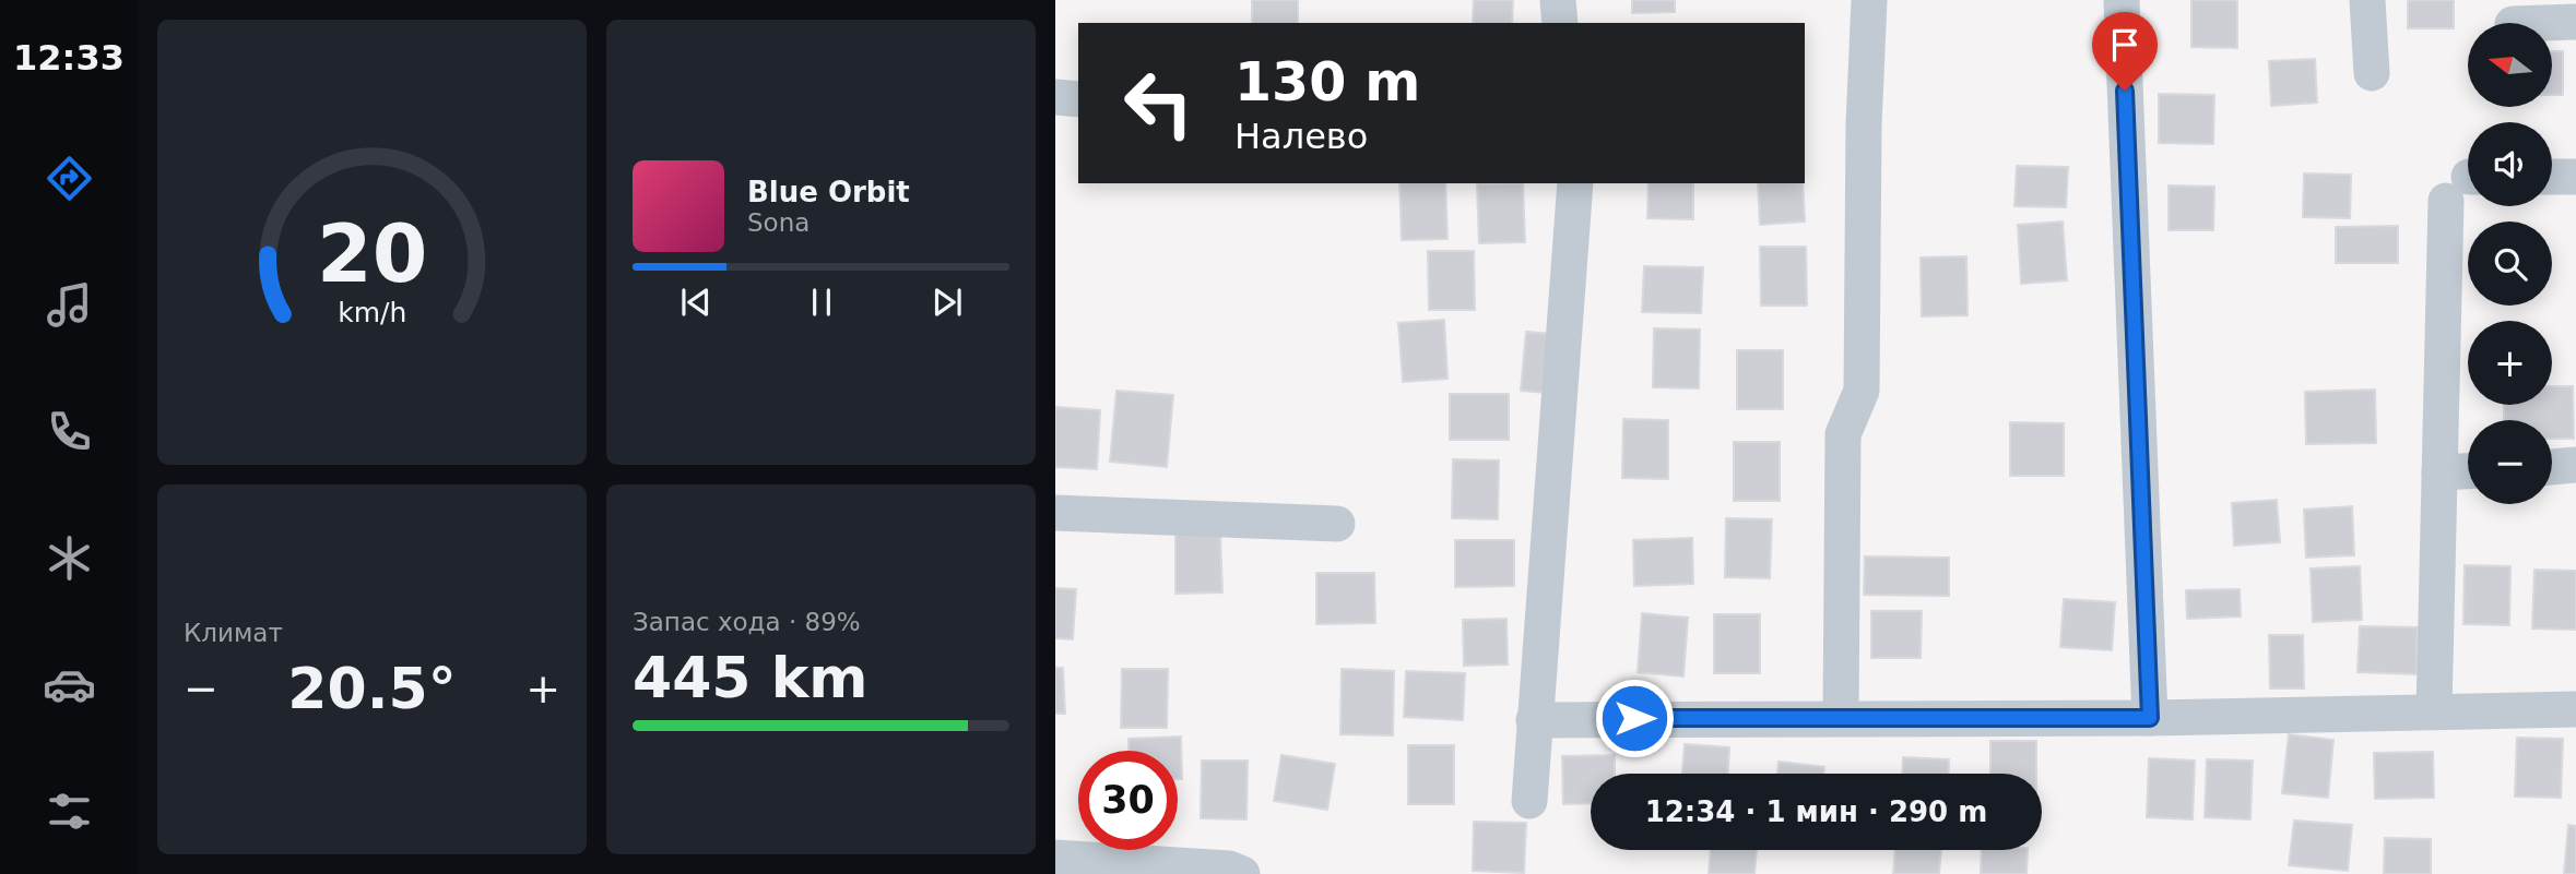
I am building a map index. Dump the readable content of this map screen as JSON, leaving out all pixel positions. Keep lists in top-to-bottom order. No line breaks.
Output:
{"north":"left","page":{"tabs":"12:33","map_buttons":["+","−"],"turn":["130 m","Налево"],"song":["Blue Orbit","Sona"],"tile":["Климат",["Запас хода · 89%","445 km"]],"heat":["−","20.5°","+"],"limit":"30","trip":"12:34 · 1 мин · 290 m","gauge":["20","km/h"]}}
